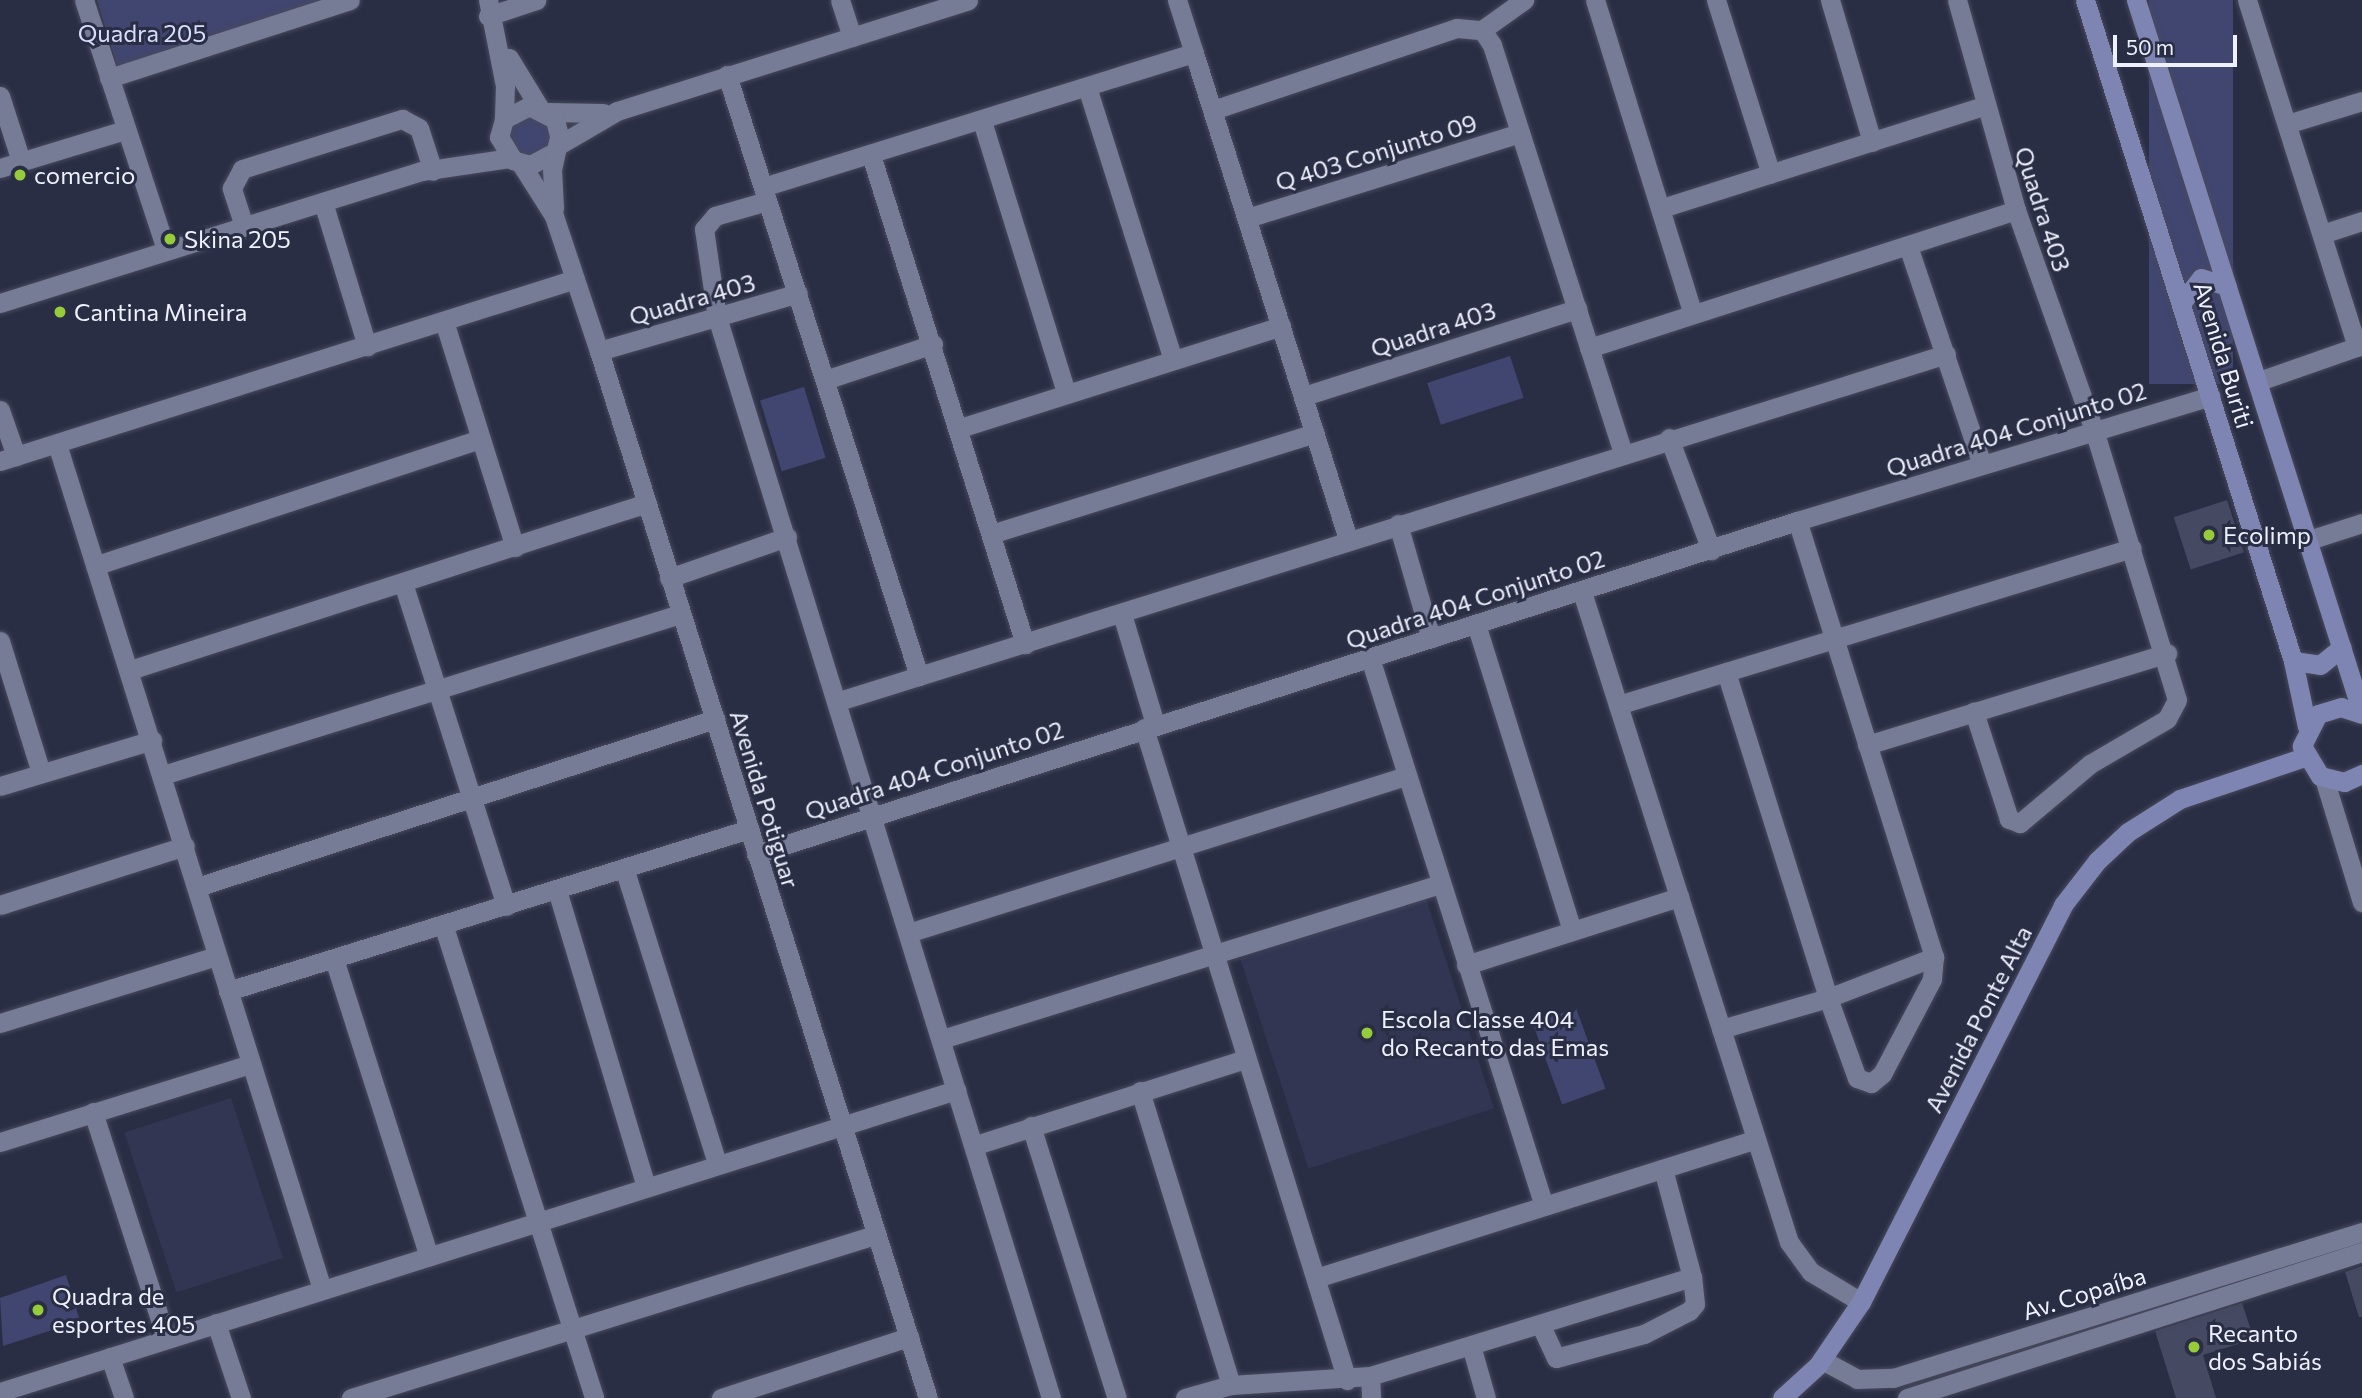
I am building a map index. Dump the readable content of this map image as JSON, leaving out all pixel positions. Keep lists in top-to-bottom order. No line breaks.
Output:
{"streets":{"main road":["Avenida Buriti","Avenida Ponte Alta"],"street":["Q 403 Conjunto 09","Quadra 403","Quadra 404 Conjunto 02","Avenida Potiguar","Av. Copaíba"]},"crossings":[["Quadra 403","Quadra 404 Conjunto 02"],["Quadra 403","Avenida Potiguar"],["Avenida Buriti","Quadra 404 Conjunto 02"],["Avenida Buriti","Avenida Ponte Alta"],["Quadra 404 Conjunto 02","Avenida Potiguar"],["Avenida Ponte Alta","Av. Copaíba"]],"parks":["Quadra 205"],"places":["comercio","Skina 205","Cantina Mineira","Ecolimp","Escola Classe 404 do Recanto das Emas","Quadra de esportes 405","Recanto dos Sabiás"],"scale_bar":"50 m"}
